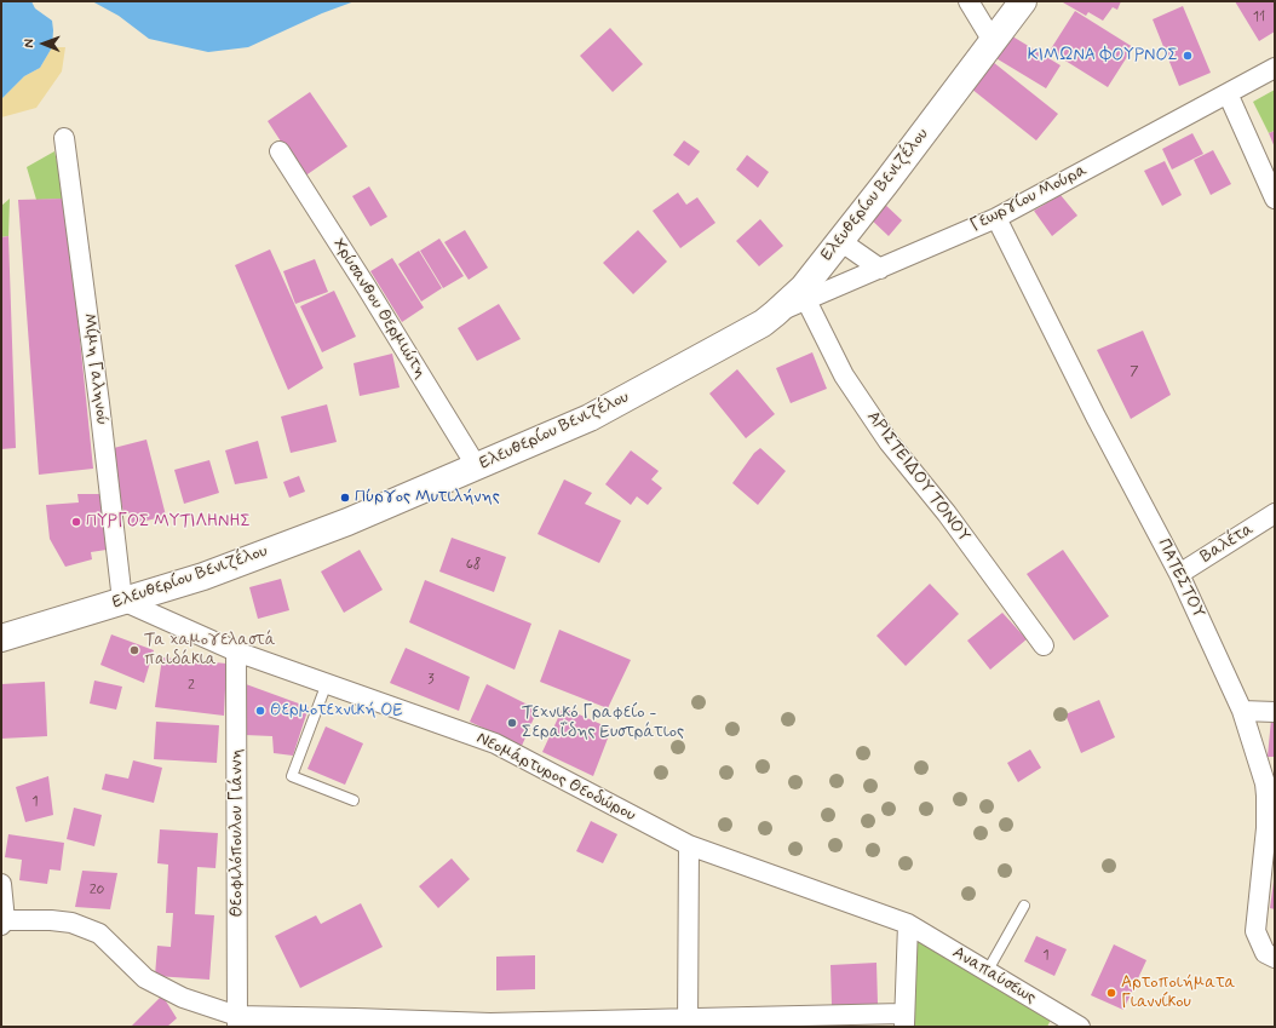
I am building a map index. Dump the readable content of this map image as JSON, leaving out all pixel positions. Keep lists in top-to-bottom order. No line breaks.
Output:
{"streets":{"main road":["Ελευθερίου Βενιζέλου"],"street":["Γεωργίου Μούρα","Χρύσανθου Θερμιώτη","Μίμη Γαληνού","ΑΡΙΣΤΕΙΔΟΥ ΤΟΝΟΥ","Βαλέτα","ΠΑΤΕΣΤΟΥ","Νεομάρτυρος Θεοδώρου","Θεοφιλόπουλου Γιάννη","Αναπαύσεως"]},"crossings":[["Ελευθερίου Βενιζέλου","Γεωργίου Μούρα"],["Ελευθερίου Βενιζέλου","Χρύσανθου Θερμιώτη"],["Ελευθερίου Βενιζέλου","Μίμη Γαληνού"],["Ελευθερίου Βενιζέλου","Νεομάρτυρος Θεοδώρου"],["Γεωργίου Μούρα","ΑΡΙΣΤΕΙΔΟΥ ΤΟΝΟΥ"],["Γεωργίου Μούρα","ΠΑΤΕΣΤΟΥ"],["Μίμη Γαληνού","Νεομάρτυρος Θεοδώρου"],["Βαλέτα","ΠΑΤΕΣΤΟΥ"],["Νεομάρτυρος Θεοδώρου","Θεοφιλόπουλου Γιάννη"],["Νεομάρτυρος Θεοδώρου","Αναπαύσεως"]],"places":["ΚΙΜΩΝΑ ΦΟΥΡΝΟΣ","Πύργος Μυτιλήνης","ΠΥΡΓΟΣ ΜΥΤΙΛΗΝΗΣ","Τα χαμογελαστά παιδάκια","Θερμοτεχνική ΟΕ","Τεχνικό Γραφείο - Σεραΐδης Ευστράτιος","Αρτοποιήματα Γιαννίκου"],"house_numbers":["11","7","68","3","2","1","20","1"],"north":"left"}
